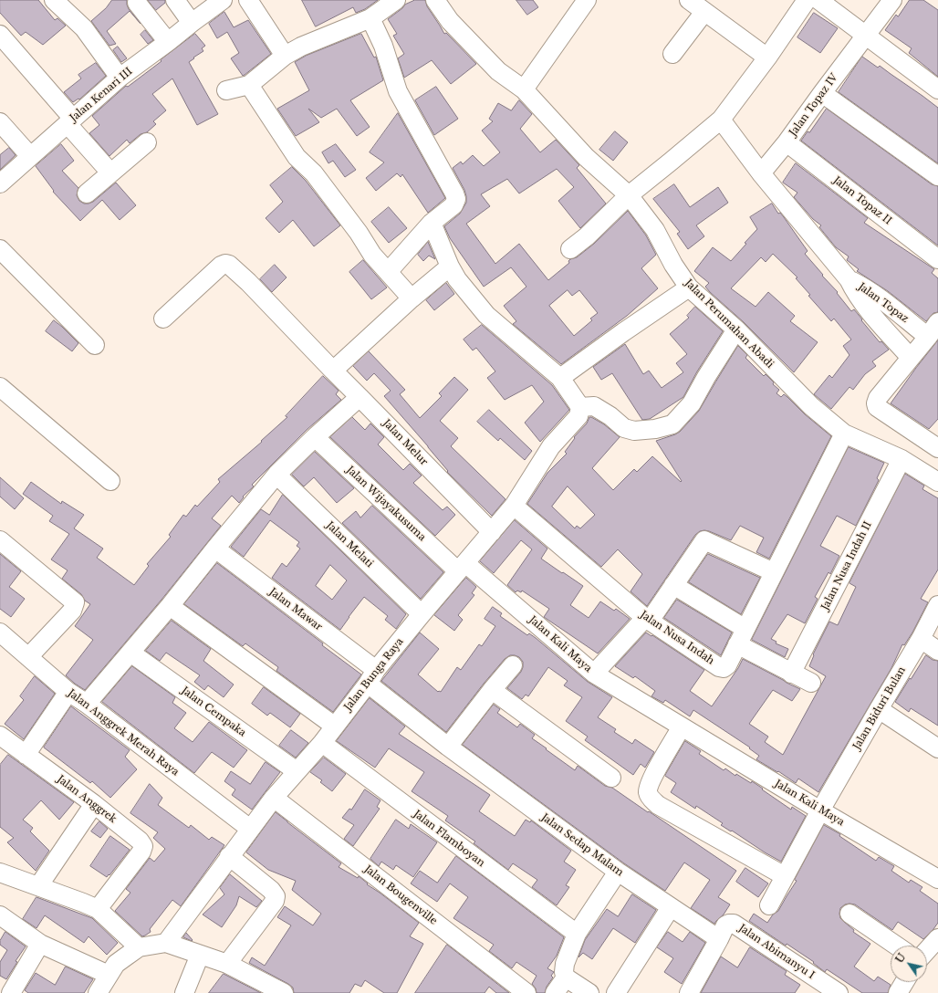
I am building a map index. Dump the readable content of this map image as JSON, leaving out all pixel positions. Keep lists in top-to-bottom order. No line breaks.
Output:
{"streets":{"street":["Jalan Kenari III","Jalan Topaz IV","Jalan Topaz II","Jalan Topaz","Jalan Perumahan Abadi","Jalan Melur","Jalan Wijayakusuma","Jalan Melati","Jalan Nusa Indah II","Jalan Mawar","Jalan Nusa Indah","Jalan Kali Maya","Jalan Bunga Raya","Jalan Biduri Bulan","Jalan Cempaka","Jalan Anggrek Merah Raya","Jalan Anggrek","Jalan Flamboyan","Jalan Sedap Malam","Jalan Bougenville","Jalan Abimanyu I"]},"crossings":[["Jalan Topaz IV","Jalan Topaz II"],["Jalan Perumahan Abadi","Jalan Nusa Indah II"],["Jalan Perumahan Abadi","Jalan Nusa Indah"],["Jalan Melur","Jalan Bunga Raya"],["Jalan Wijayakusuma","Jalan Kali Maya"],["Jalan Wijayakusuma","Jalan Bunga Raya"],["Jalan Melati","Jalan Bunga Raya"],["Jalan Mawar","Jalan Bunga Raya"],["Jalan Mawar","Jalan Sedap Malam"],["Jalan Nusa Indah","Jalan Bunga Raya"],["Jalan Kali Maya","Jalan Bunga Raya"],["Jalan Kali Maya","Jalan Biduri Bulan"],["Jalan Bunga Raya","Jalan Cempaka"],["Jalan Bunga Raya","Jalan Anggrek Merah Raya"],["Jalan Bunga Raya","Jalan Flamboyan"],["Jalan Bunga Raya","Jalan Sedap Malam"],["Jalan Bunga Raya","Jalan Bougenville"],["Jalan Sedap Malam","Jalan Abimanyu I"]],"north":"top left"}
